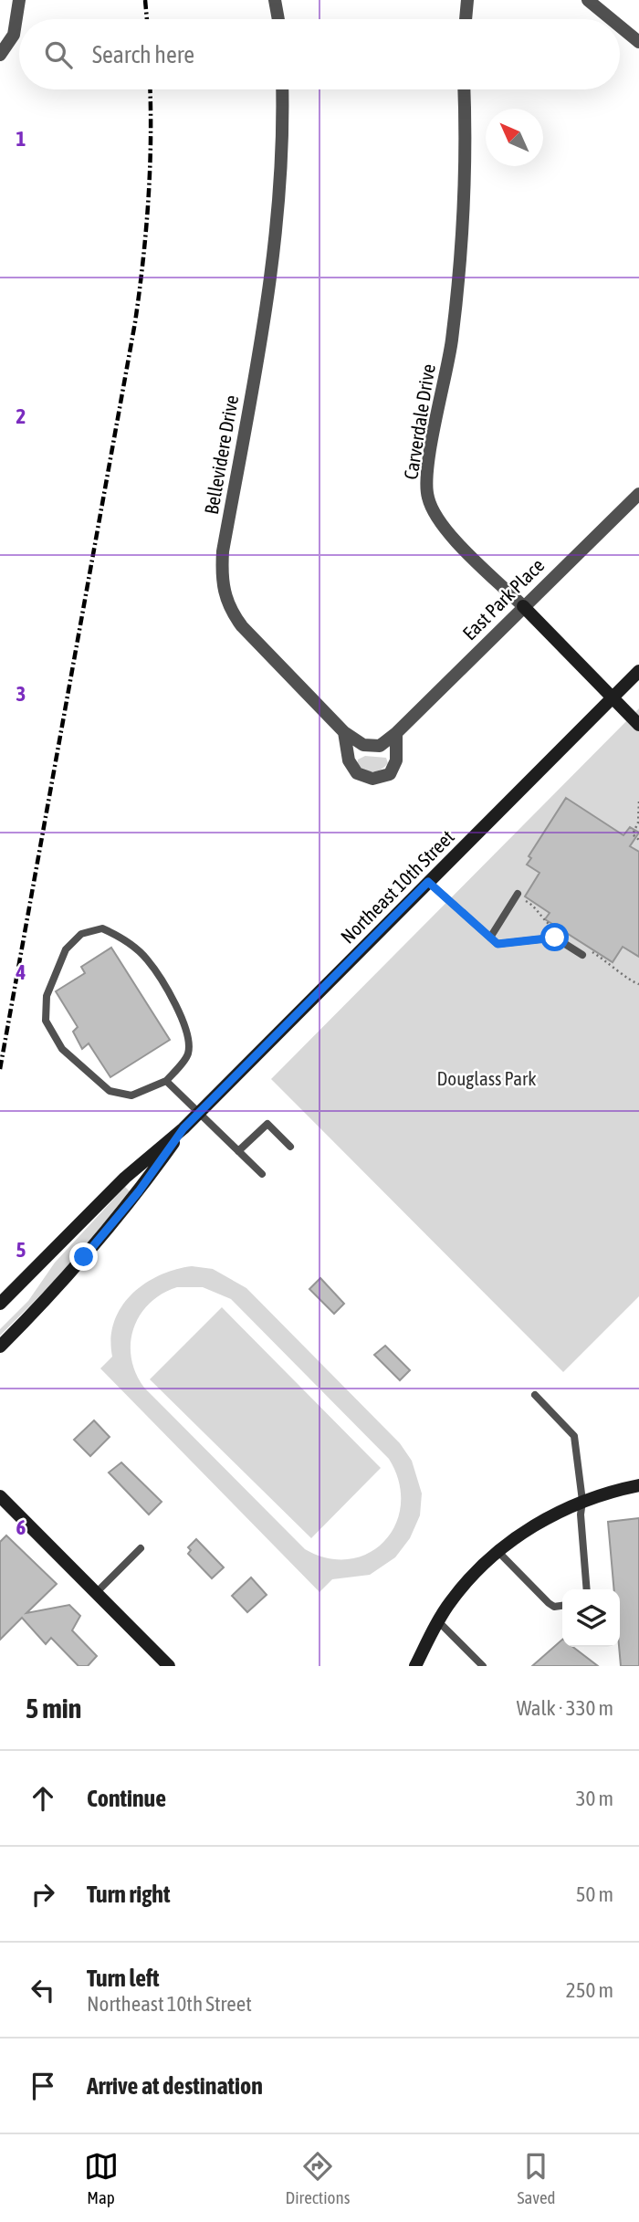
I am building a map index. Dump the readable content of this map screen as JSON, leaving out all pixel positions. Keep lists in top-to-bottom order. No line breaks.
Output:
{"streets":{"main road":["Carverdale Drive","Northeast 10th Street"],"street":["Bellevidere Drive","East Park Place"]},"crossings":[["Carverdale Drive","East Park Place"],["Carverdale Drive","Northeast 10th Street"],["Bellevidere Drive","East Park Place"]],"parks":["Douglass Park"],"north":"top left","page":{"search":"Search here","heading":["5 min","Walk · 330 m"],"list":[["Continue","30 m"],["Turn right","50 m"],["Turn left","Northeast 10th Street","250 m"],"Arrive at destination"],"nav":["Map","Directions","Saved"]},"grid":{"rows":["1","2","3","4","5","6"]}}
